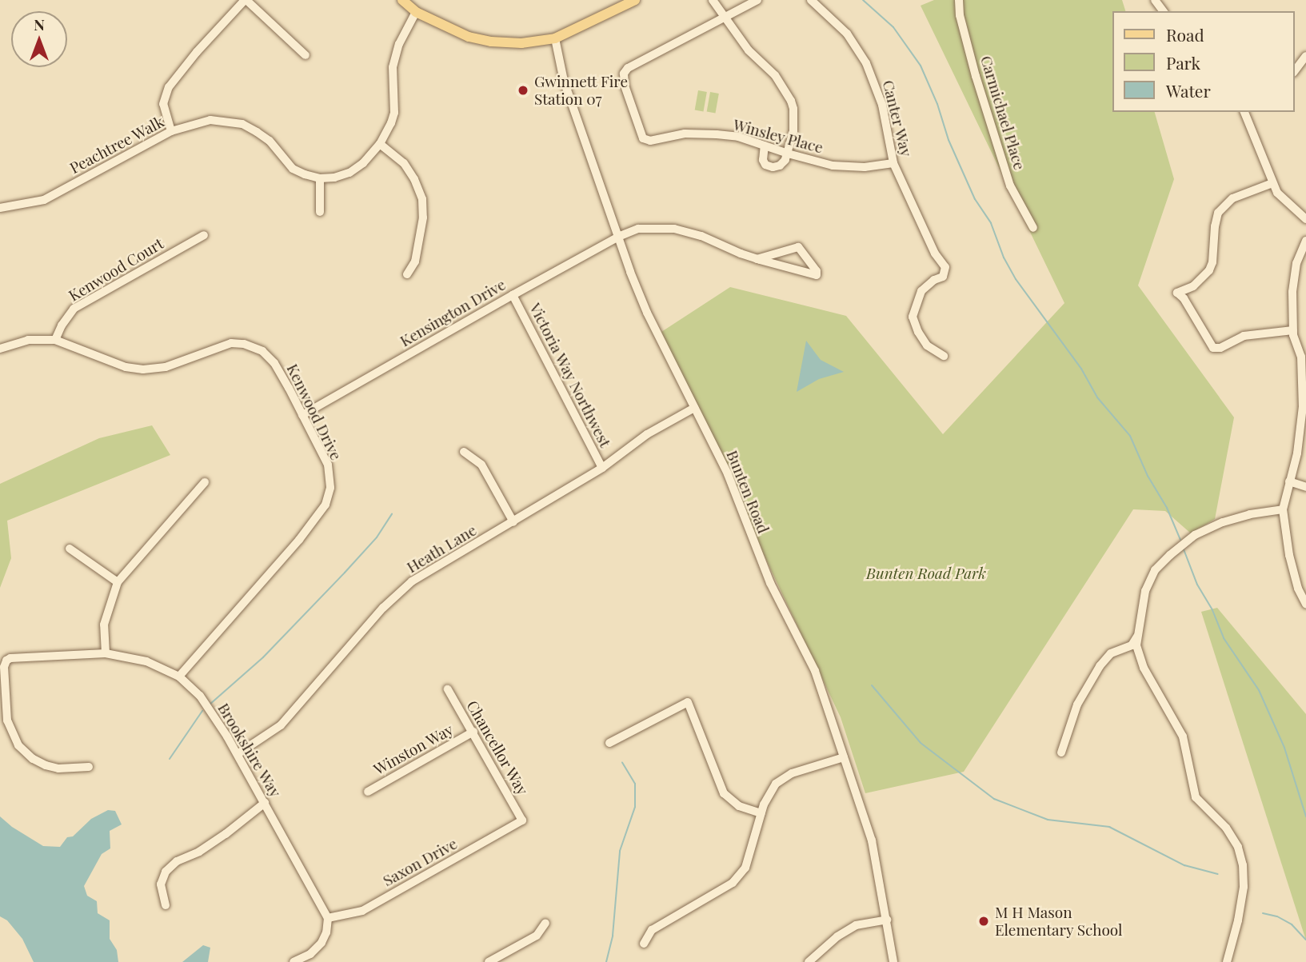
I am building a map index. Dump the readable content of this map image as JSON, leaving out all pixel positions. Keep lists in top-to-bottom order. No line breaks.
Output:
{"streets":{"street":["Carmichael Place","Canter Way","Winsley Place","Peachtree Walk","Kenwood Court","Kensington Drive","Victoria Way Northwest","Kenwood Drive","Bunten Road","Heath Lane","Chancellor Way","Winston Way","Brookshire Way","Saxon Drive"]},"crossings":[["Canter Way","Winsley Place"],["Kenwood Court","Kenwood Drive"],["Kensington Drive","Victoria Way Northwest"],["Kensington Drive","Kenwood Drive"],["Kensington Drive","Bunten Road"],["Victoria Way Northwest","Heath Lane"],["Kenwood Drive","Brookshire Way"],["Bunten Road","Heath Lane"],["Heath Lane","Brookshire Way"],["Chancellor Way","Winston Way"],["Chancellor Way","Saxon Drive"],["Brookshire Way","Saxon Drive"]],"parks":["Bunten Road Park"],"places":["Gwinnett Fire Station 07","M H Mason Elementary School"],"legend":["Road","Park","Water"],"north":"top"}
